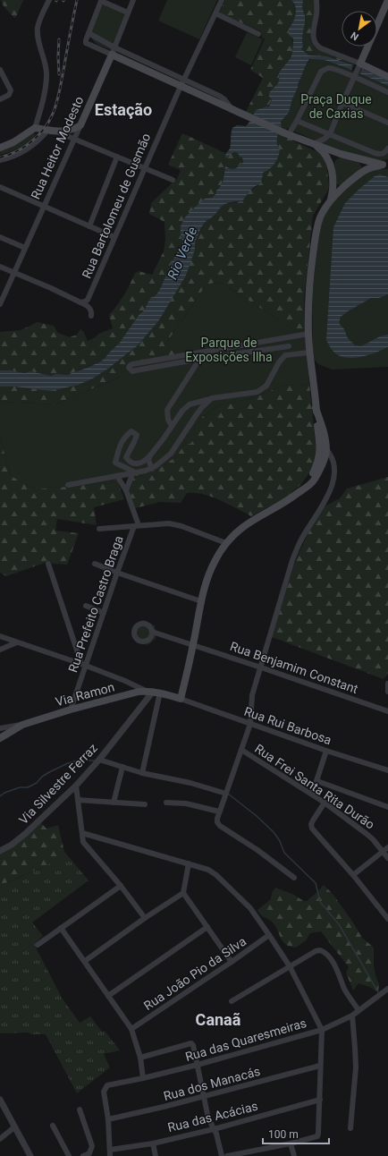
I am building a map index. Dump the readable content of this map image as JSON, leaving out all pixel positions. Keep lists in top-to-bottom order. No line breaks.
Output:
{"streets":{"main road":["Rua Heitor Modesto","Via Ramon"],"street":["Rua Bartolomeu de Gusmão","Rua Prefeito Castro Braga","Rua Benjamim Constant","Rua Rui Barbosa","Via Silvestre Ferraz","Rua Frei Santa Rita Durão","Rua João Pio da Silva","Rua das Quaresmeiras","Rua dos Manacás","Rua das Acácias"]},"crossings":[["Rua Prefeito Castro Braga","Via Ramon"],["Via Ramon","Rua Rui Barbosa"],["Via Ramon","Via Silvestre Ferraz"],["Rua das Quaresmeiras","Rua dos Manacás"]],"districts":["Estação","Canaã"],"water":["Rio Verde"],"parks":["Praça Duque de Caxias","Parque de Exposições Ilha"],"scale_bar":"100 m","north":"bottom left"}
